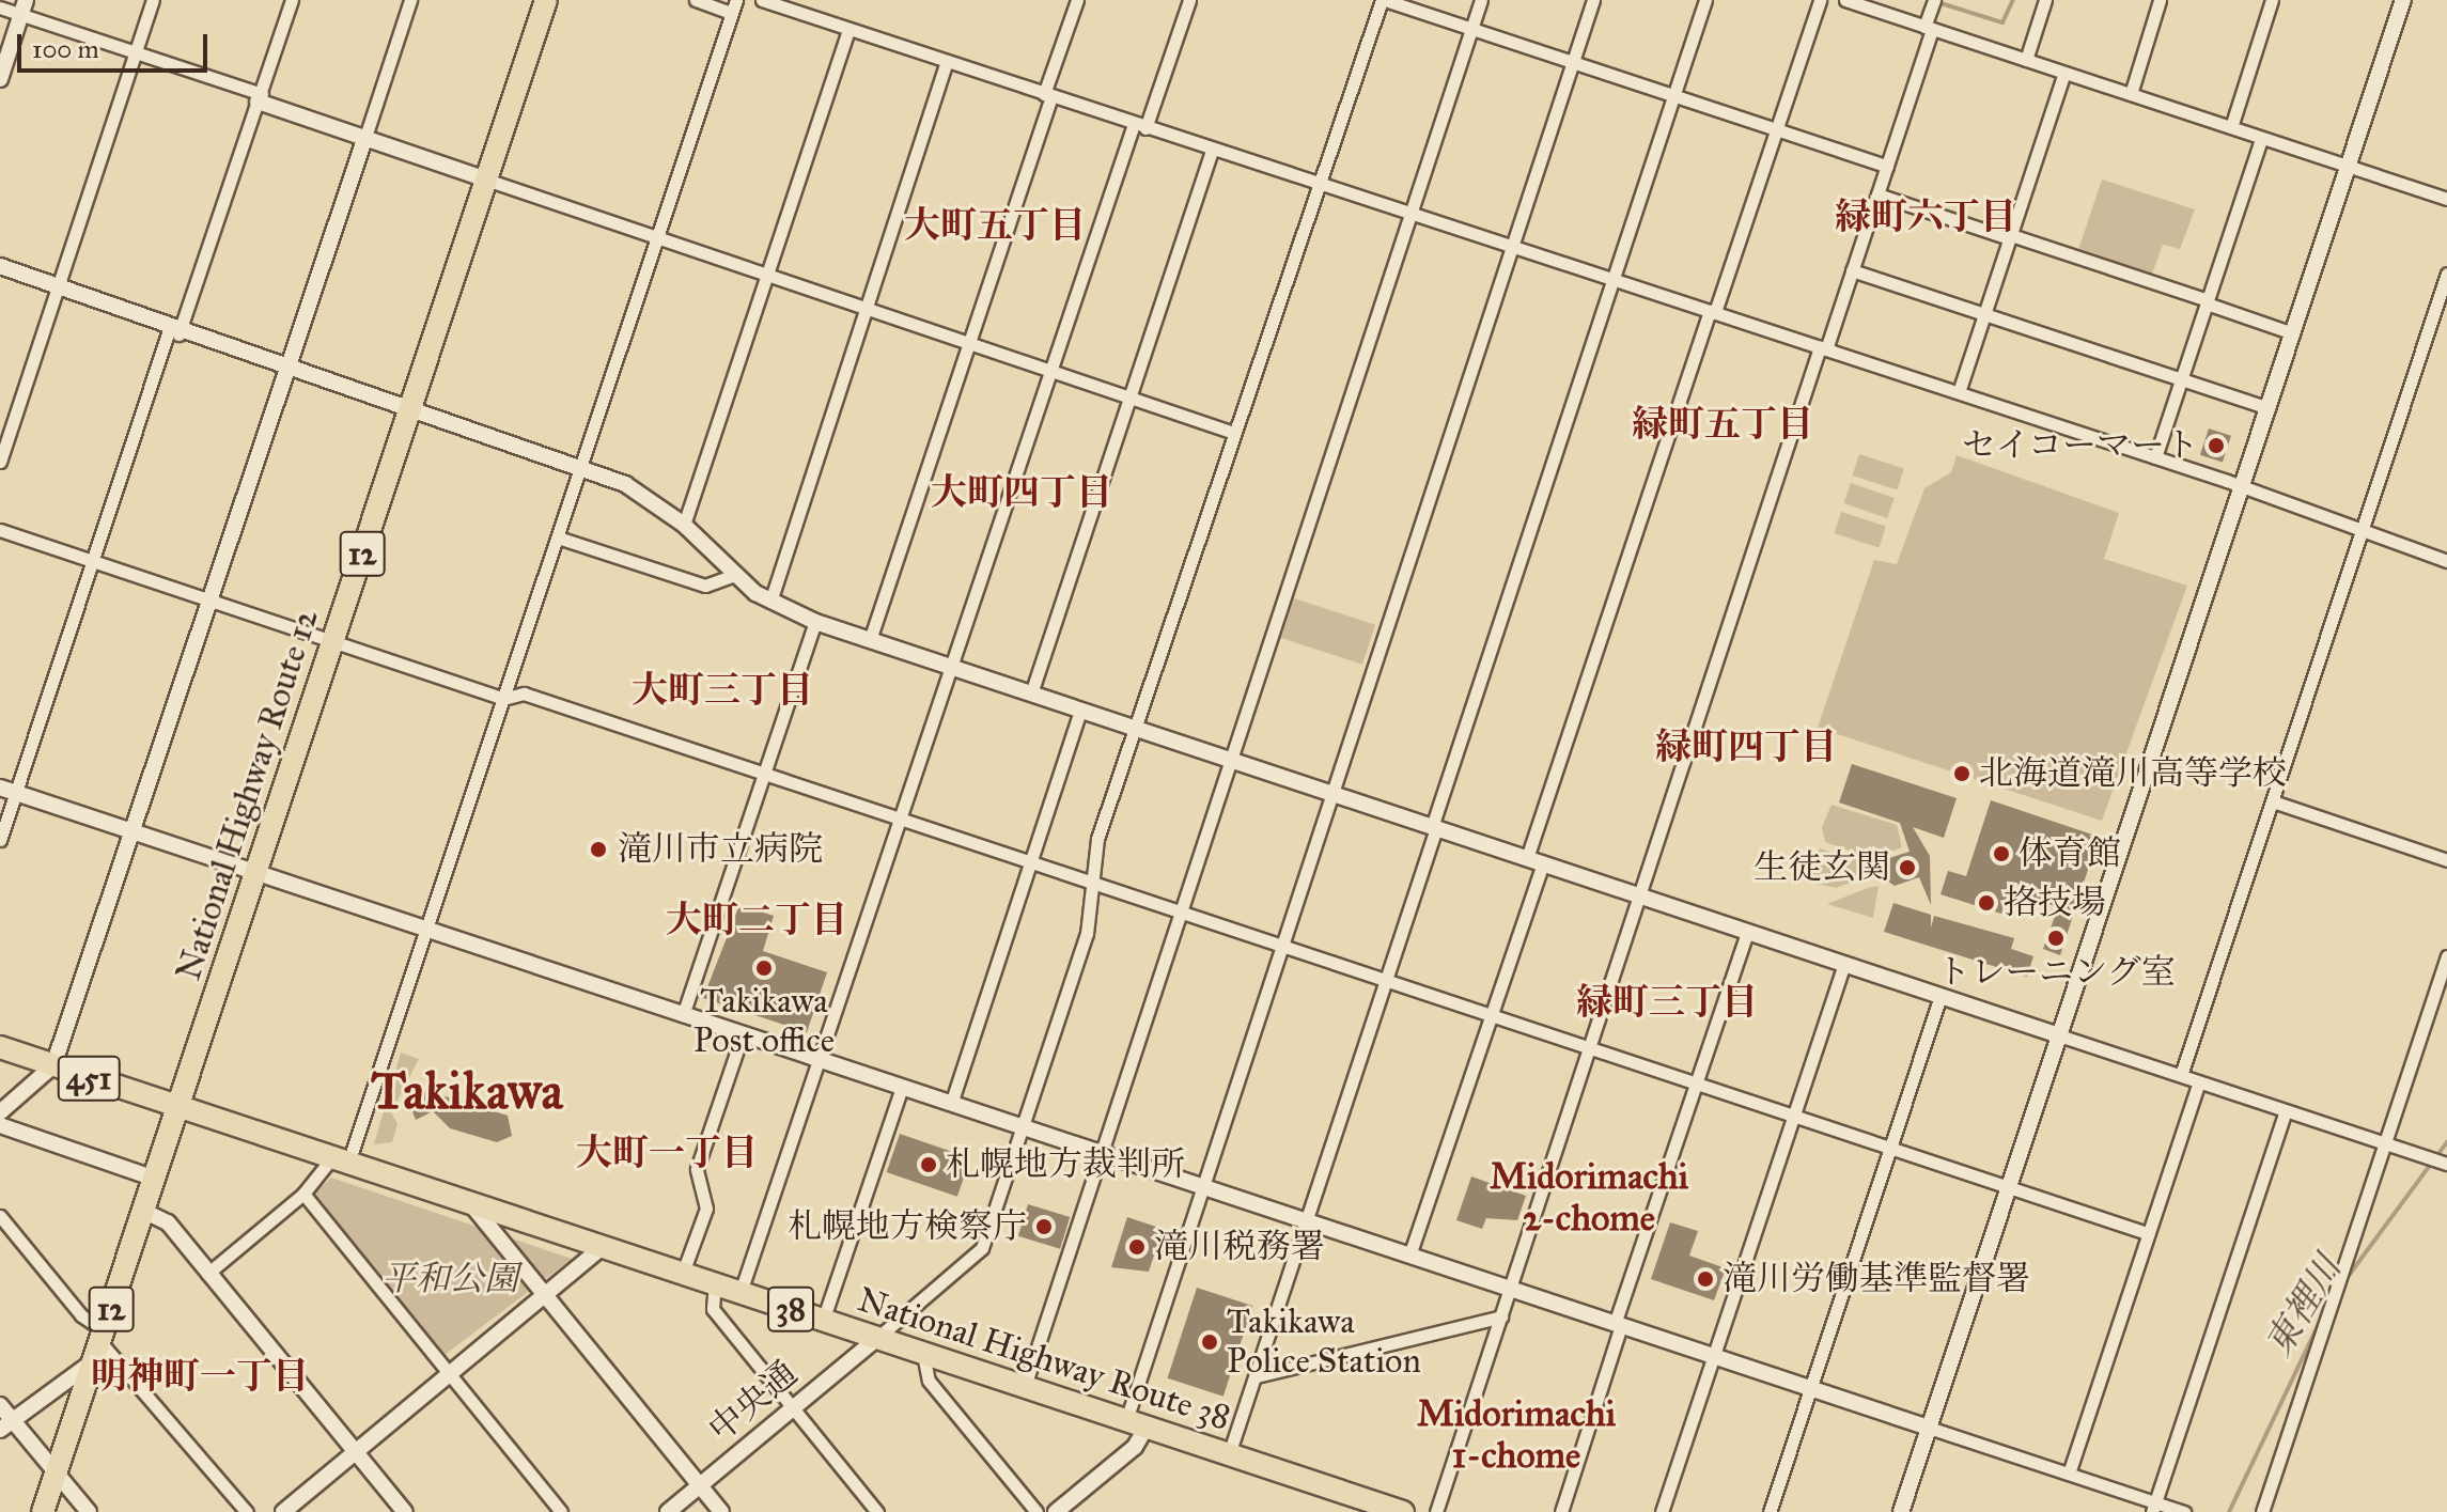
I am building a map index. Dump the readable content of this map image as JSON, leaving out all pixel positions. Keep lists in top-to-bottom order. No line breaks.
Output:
{"streets":{"highway":["12","National Highway Route 12","451","38","National Highway Route 38"],"street":["中央通"]},"crossings":[["National Highway Route 12","451"],["National Highway Route 12","National Highway Route 38"],["451","National Highway Route 38"],["National Highway Route 38","中央通"]],"districts":["緑町六丁目","大町五丁目","緑町五丁目","大町四丁目","大町三丁目","緑町四丁目","大町二丁目","緑町三丁目","Takikawa","大町一丁目","Midorimachi 2-chome","明神町一丁目","Midorimachi 1-chome"],"water":["東裡川"],"parks":["平和公園"],"places":["セイコーマート","北海道滝川高等学校","滝川市立病院","体育館","生徒玄関","挌技場","トレーニング室","Takikawa Post office","札幌地方裁判所","札幌地方検察庁","滝川税務署","滝川労働基準監督署","Takikawa Police Station"],"scale_bar":"100 m"}
